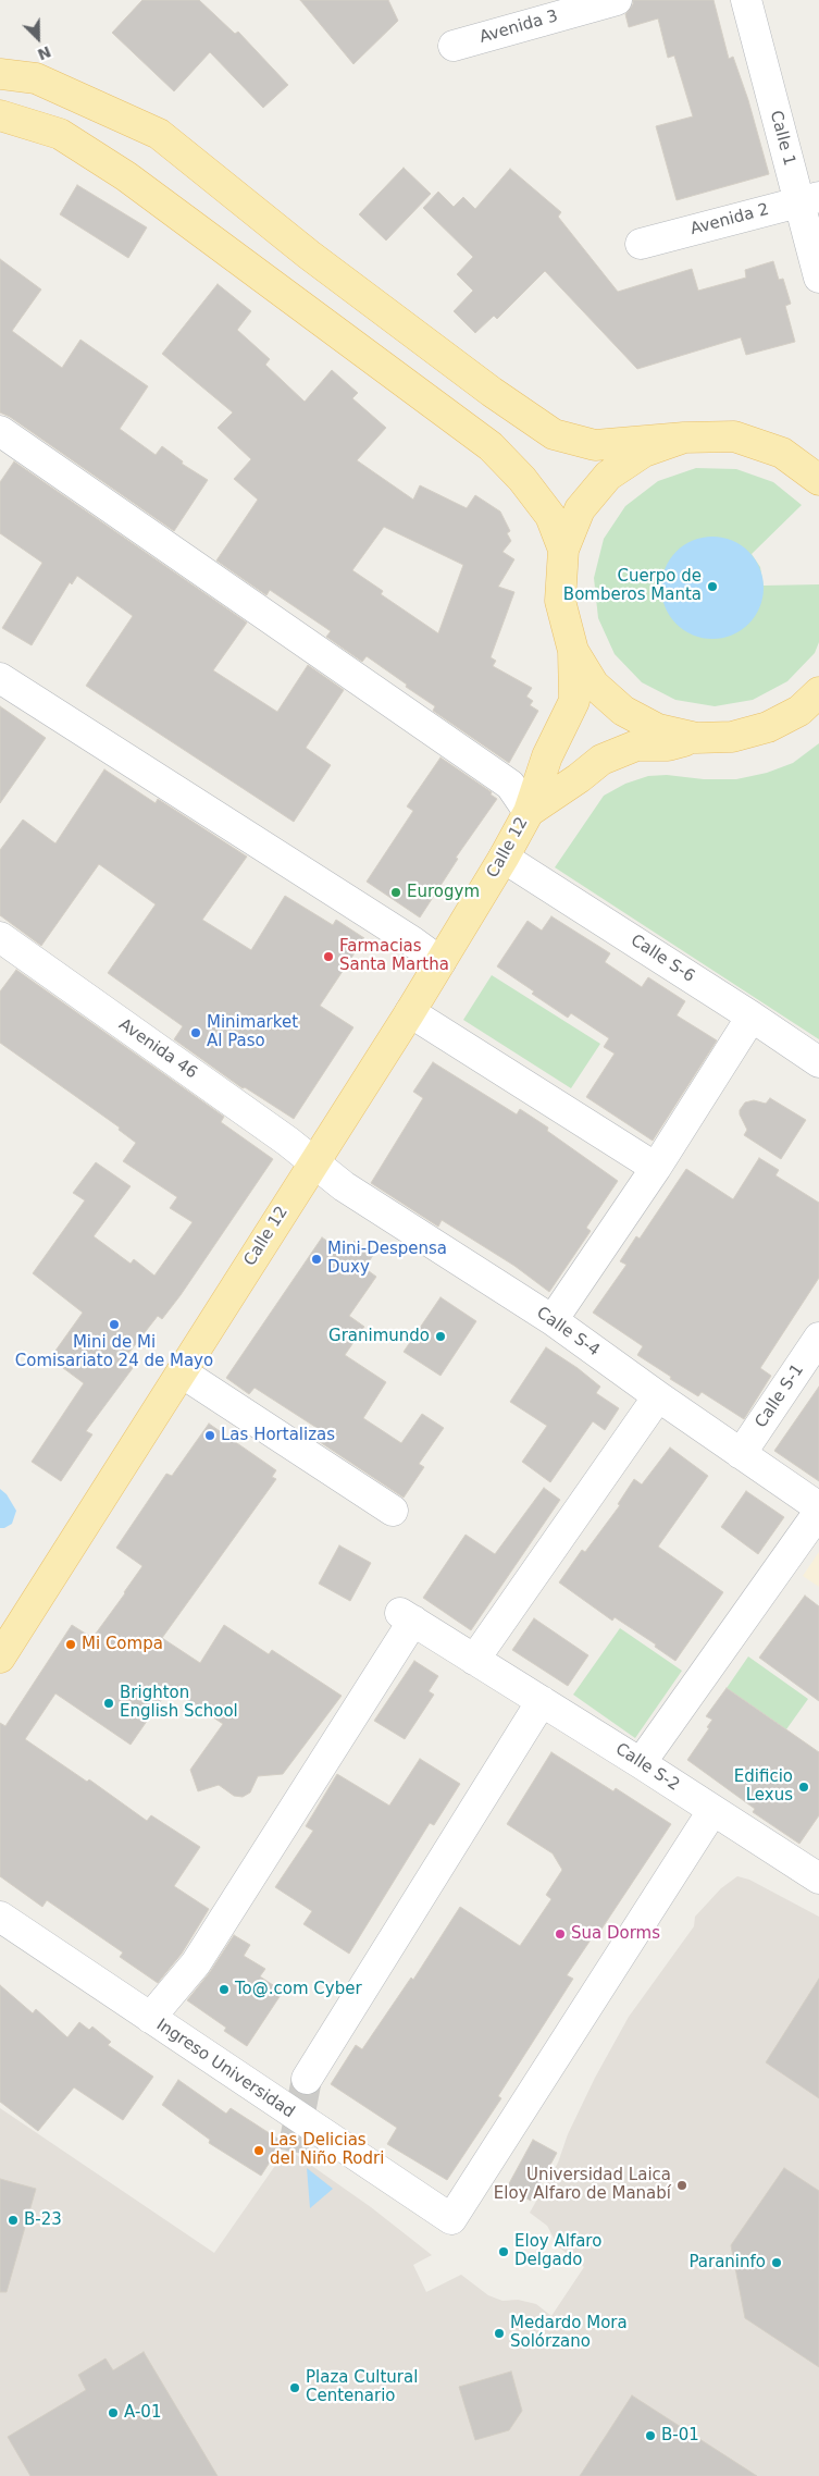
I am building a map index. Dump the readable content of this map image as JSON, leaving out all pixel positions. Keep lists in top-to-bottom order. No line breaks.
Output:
{"streets":{"main road":["Calle 12"],"street":["Avenida 3","Calle 1","Avenida 2","Calle S-6","Avenida 46","Calle S-4","Calle S-1","Calle S-2","Ingreso Universidad"]},"crossings":[["Calle 1","Avenida 2"],["Calle 12","Calle S-6"],["Calle 12","Avenida 46"],["Calle 12","Calle S-4"],["Avenida 46","Calle S-4"],["Calle S-4","Calle S-1"],["Calle S-2","Ingreso Universidad"]],"places":["Cuerpo de Bomberos Manta","Eurogym","Farmacias Santa Martha","Minimarket Al Paso","Mini-Despensa Duxy","Mini de Mi Comisariato 24 de Mayo","Granimundo","Las Hortalizas","Mi Compa","Brighton English School","Edificio Lexus","Sua Dorms","To@.com Cyber","Las Delicias del Niño Rodri","Universidad Laica Eloy Alfaro de Manabí","B-23","Eloy Alfaro Delgado","Paraninfo","Medardo Mora Solórzano","Plaza Cultural Centenario","A-01","B-01"],"north":"bottom right"}
